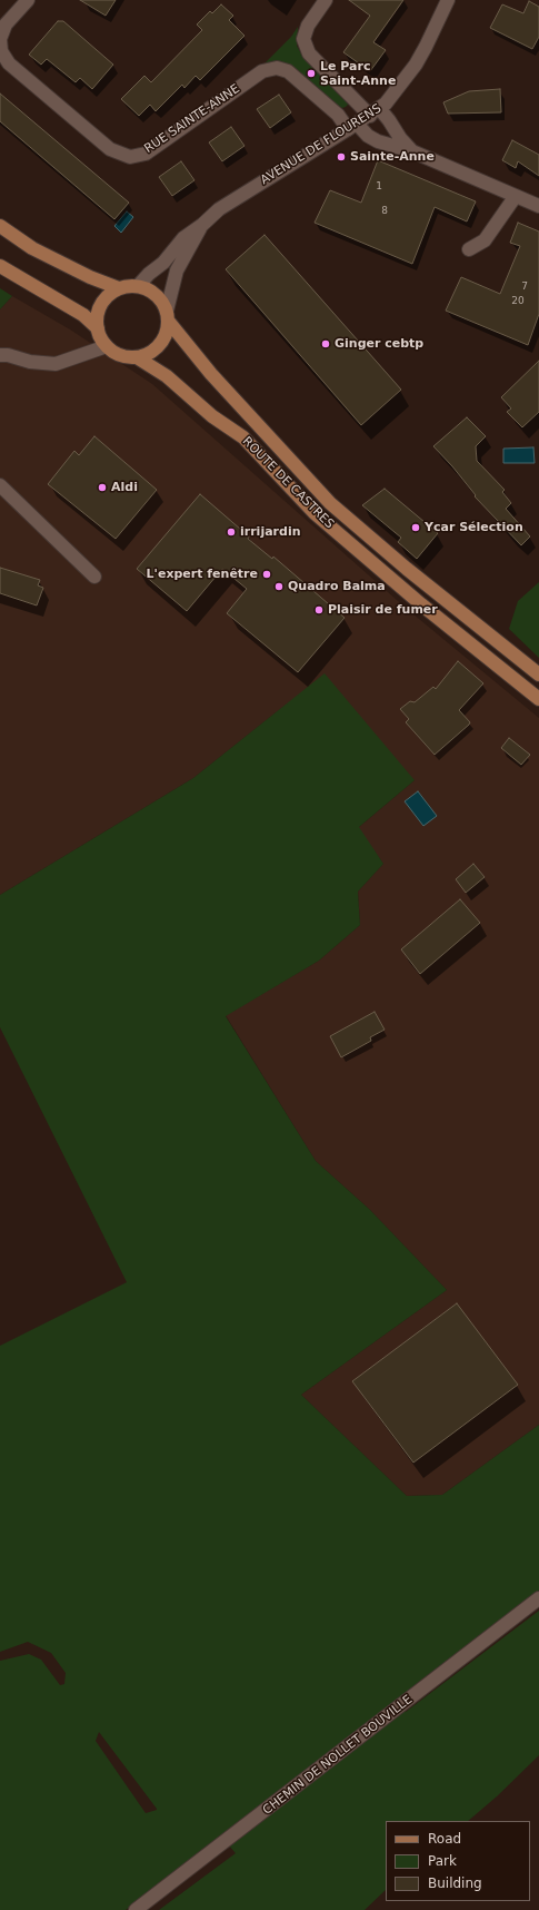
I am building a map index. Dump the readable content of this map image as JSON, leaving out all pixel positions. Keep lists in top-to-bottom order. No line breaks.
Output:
{"streets":{"main road":["ROUTE DE CASTRES"],"street":["RUE SAINTE-ANNE","AVENUE DE FLOURENS","CHEMIN DE NOLLET BOUVILLE"]},"crossings":[["RUE SAINTE-ANNE","AVENUE DE FLOURENS"],["AVENUE DE FLOURENS","ROUTE DE CASTRES"]],"places":["Le Parc Saint-Anne","Sainte-Anne","Ginger cebtp","Aldi","Ycar Sélection","irrijardin","L'expert fenêtre","Quadro Balma","Plaisir de fumer"],"house_numbers":["1","8","7","20"],"legend":["Road","Park","Building"]}
